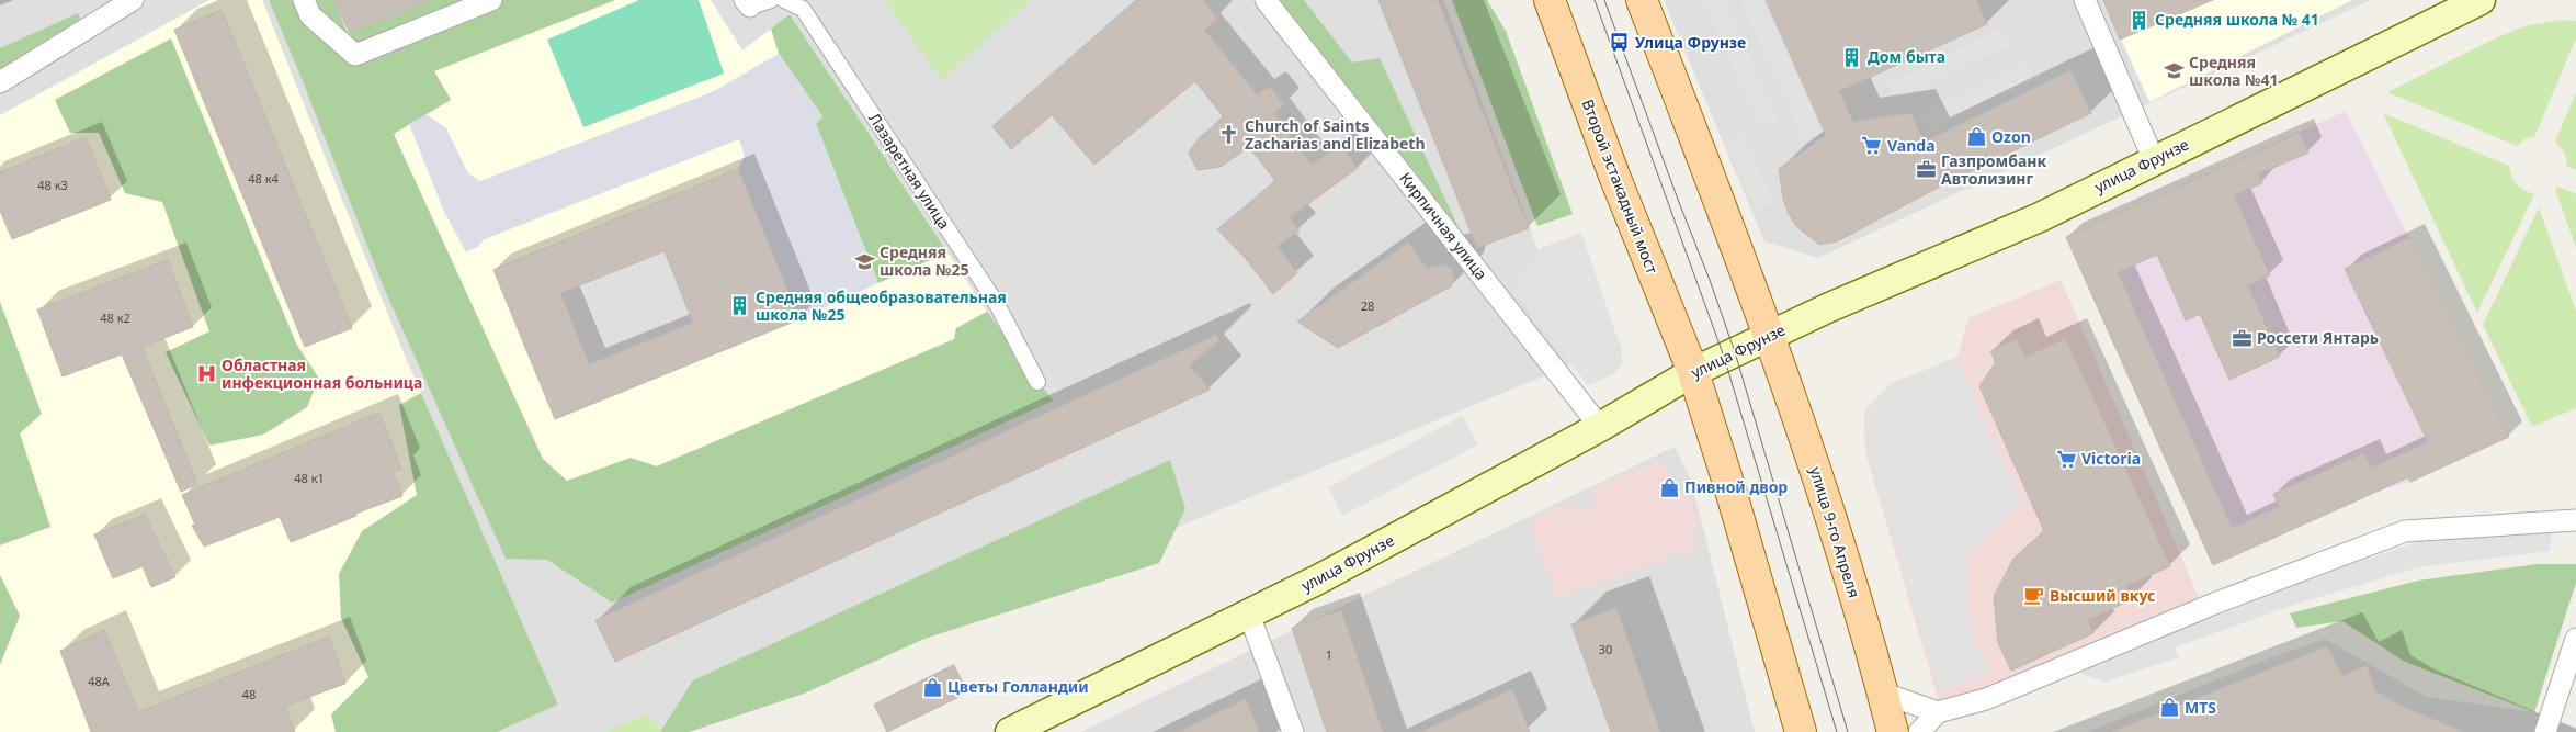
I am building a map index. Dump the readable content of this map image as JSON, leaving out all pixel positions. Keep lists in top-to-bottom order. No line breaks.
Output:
{"streets":{"main road":["улица Фрунзе","Второй эстакадный мост","улица 9-го Апреля"],"street":["Лазаретная улица","Кирпичная улица"]},"crossings":[["улица Фрунзе","Второй эстакадный мост"],["улица Фрунзе","Кирпичная улица"],["улица Фрунзе","улица 9-го Апреля"]],"places":{"building":["Средняя школа № 41","Дом быта","Средняя общеобразовательная школа №25"],"bus stop":["Улица Фрунзе"],"school or university":["Средняя школа №41","Средняя школа №25"],"church":["Church of Saints Zacharias and Elizabeth"],"shop":["Ozon","Пивной двор","Цветы Голландии","MTS"],"supermarket":["Vanda","Victoria"],"office":["Газпромбанк Автолизинг","Россети Янтарь"],"hospital":["Областная инфекционная больница"],"cafe":["Высший вкус"]},"house_numbers":["48 к4","48 к3","28","48 к2","48 к1","30","1","48А","48"]}
